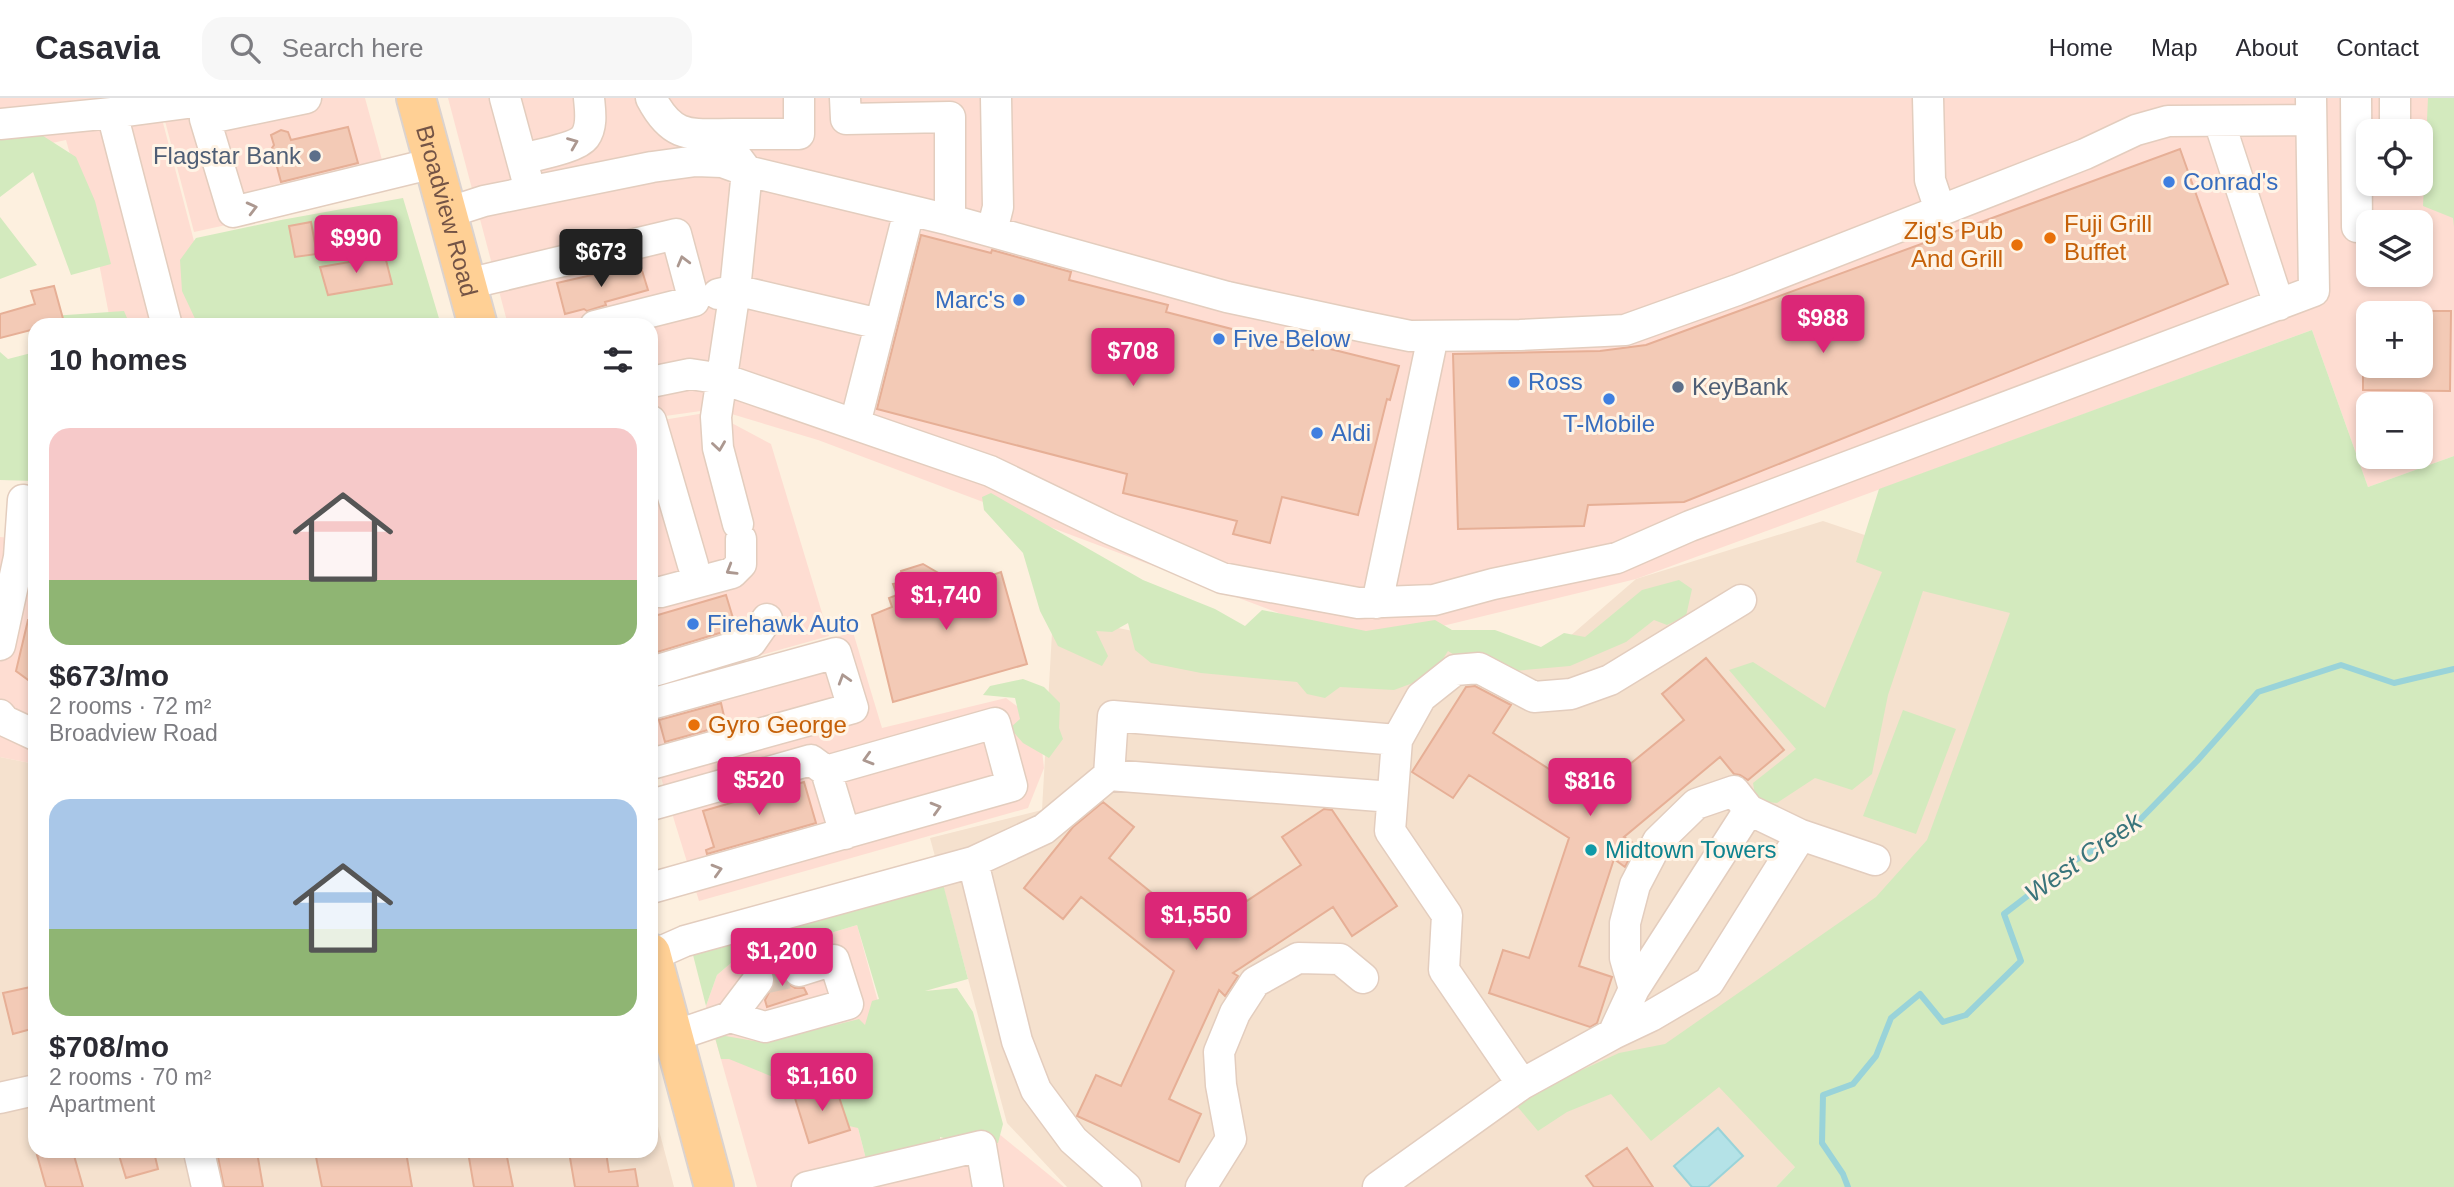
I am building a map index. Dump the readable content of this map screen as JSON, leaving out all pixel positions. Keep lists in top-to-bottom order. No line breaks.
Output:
{"streets":{"main road":["Broadview Road"]},"water":["West Creek"],"places":["Flagstar Bank","Conrad's","Fuji Grill Buffet","Zig's Pub And Grill","Marc's","Five Below","Ross","KeyBank","T-Mobile","Aldi","Firehawk Auto","Gyro George","Midtown Towers"],"page":{"header":"Casavia","search":"Search here","nav":["Home","Map","About","Contact"],"map_buttons":["+","−"],"price":["$990","$673","$988","$708","$1,740","$520","$816","$1,550","$1,200","$1,160"],"heading":"10 homes","list":[{"name":"$673/mo","note":"2 rooms · 72 m² · Broadview Road"},{"name":"$708/mo","note":"2 rooms · 70 m² · Apartment"}]}}
